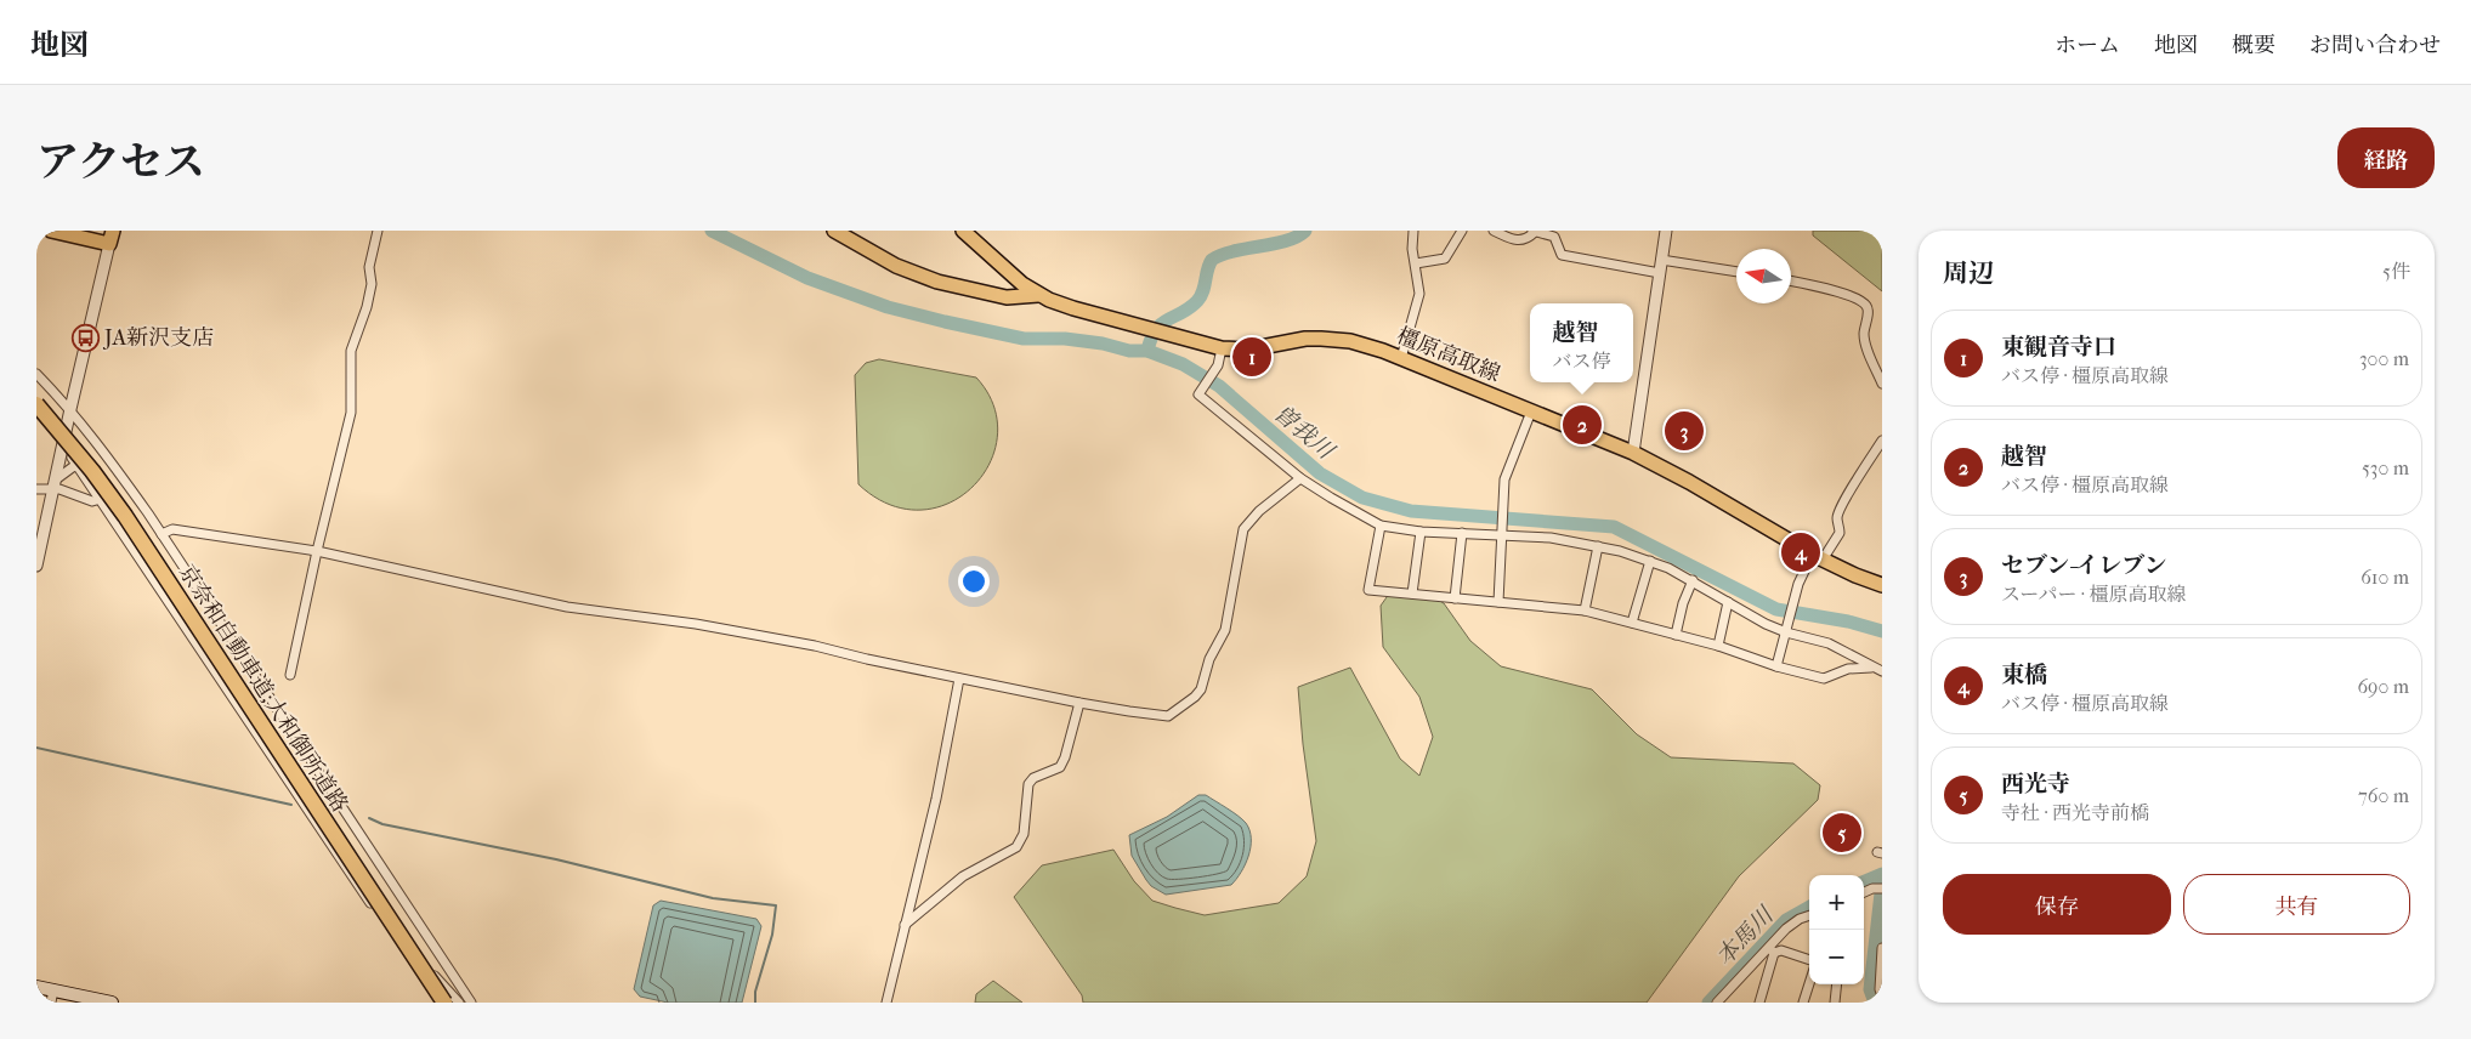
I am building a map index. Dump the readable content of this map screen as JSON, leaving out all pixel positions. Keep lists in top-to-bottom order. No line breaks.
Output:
{"streets":{"highway":["京奈和自動車道;大和御所道路"],"main road":["橿原高取線"]},"water":["曽我川","本馬川"],"places":{"bus stop":["JA新沢支店"]},"north":"left","page":{"header":"地図","nav":["ホーム","地図","概要","お問い合わせ"],"title":"アクセス","buttons":["経路",["保存","共有"]],"heading":["周辺","5件"],"popup":["越智","バス停"],"list":[{"mark":"1","name":"東観音寺口","note":"バス停 · 橿原高取線","value":"300 m"},{"mark":"2","name":"越智","note":"バス停 · 橿原高取線","value":"530 m"},{"mark":"3","name":"セブン-イレブン","note":"スーパー · 橿原高取線","value":"610 m"},{"mark":"4","name":"東橋","note":"バス停 · 橿原高取線","value":"690 m"},{"mark":"5","name":"西光寺","note":"寺社 · 西光寺前橋","value":"760 m"}],"pins":["1","2","3","4","5"],"map_buttons":["+","−"]}}
